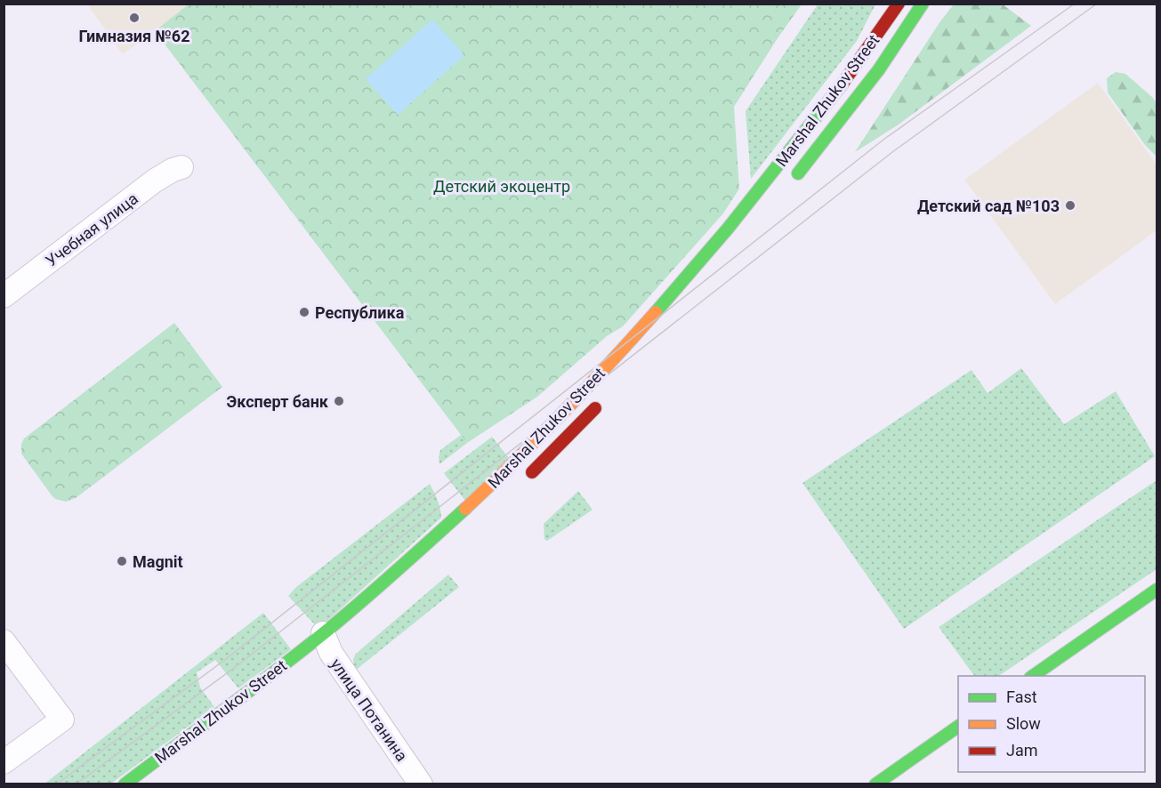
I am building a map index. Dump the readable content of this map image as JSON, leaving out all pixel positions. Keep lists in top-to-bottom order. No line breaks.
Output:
{"streets":{"main road":["Marshal Zhukov Street"],"street":["Учебная улица","улица Потанина"]},"crossings":[["Marshal Zhukov Street","улица Потанина"]],"parks":["Детский экоцентр"],"places":["Гимназия №62","Детский сад №103","Республика","Эксперт банк","Magnit"],"legend":["Fast","Slow","Jam"]}
